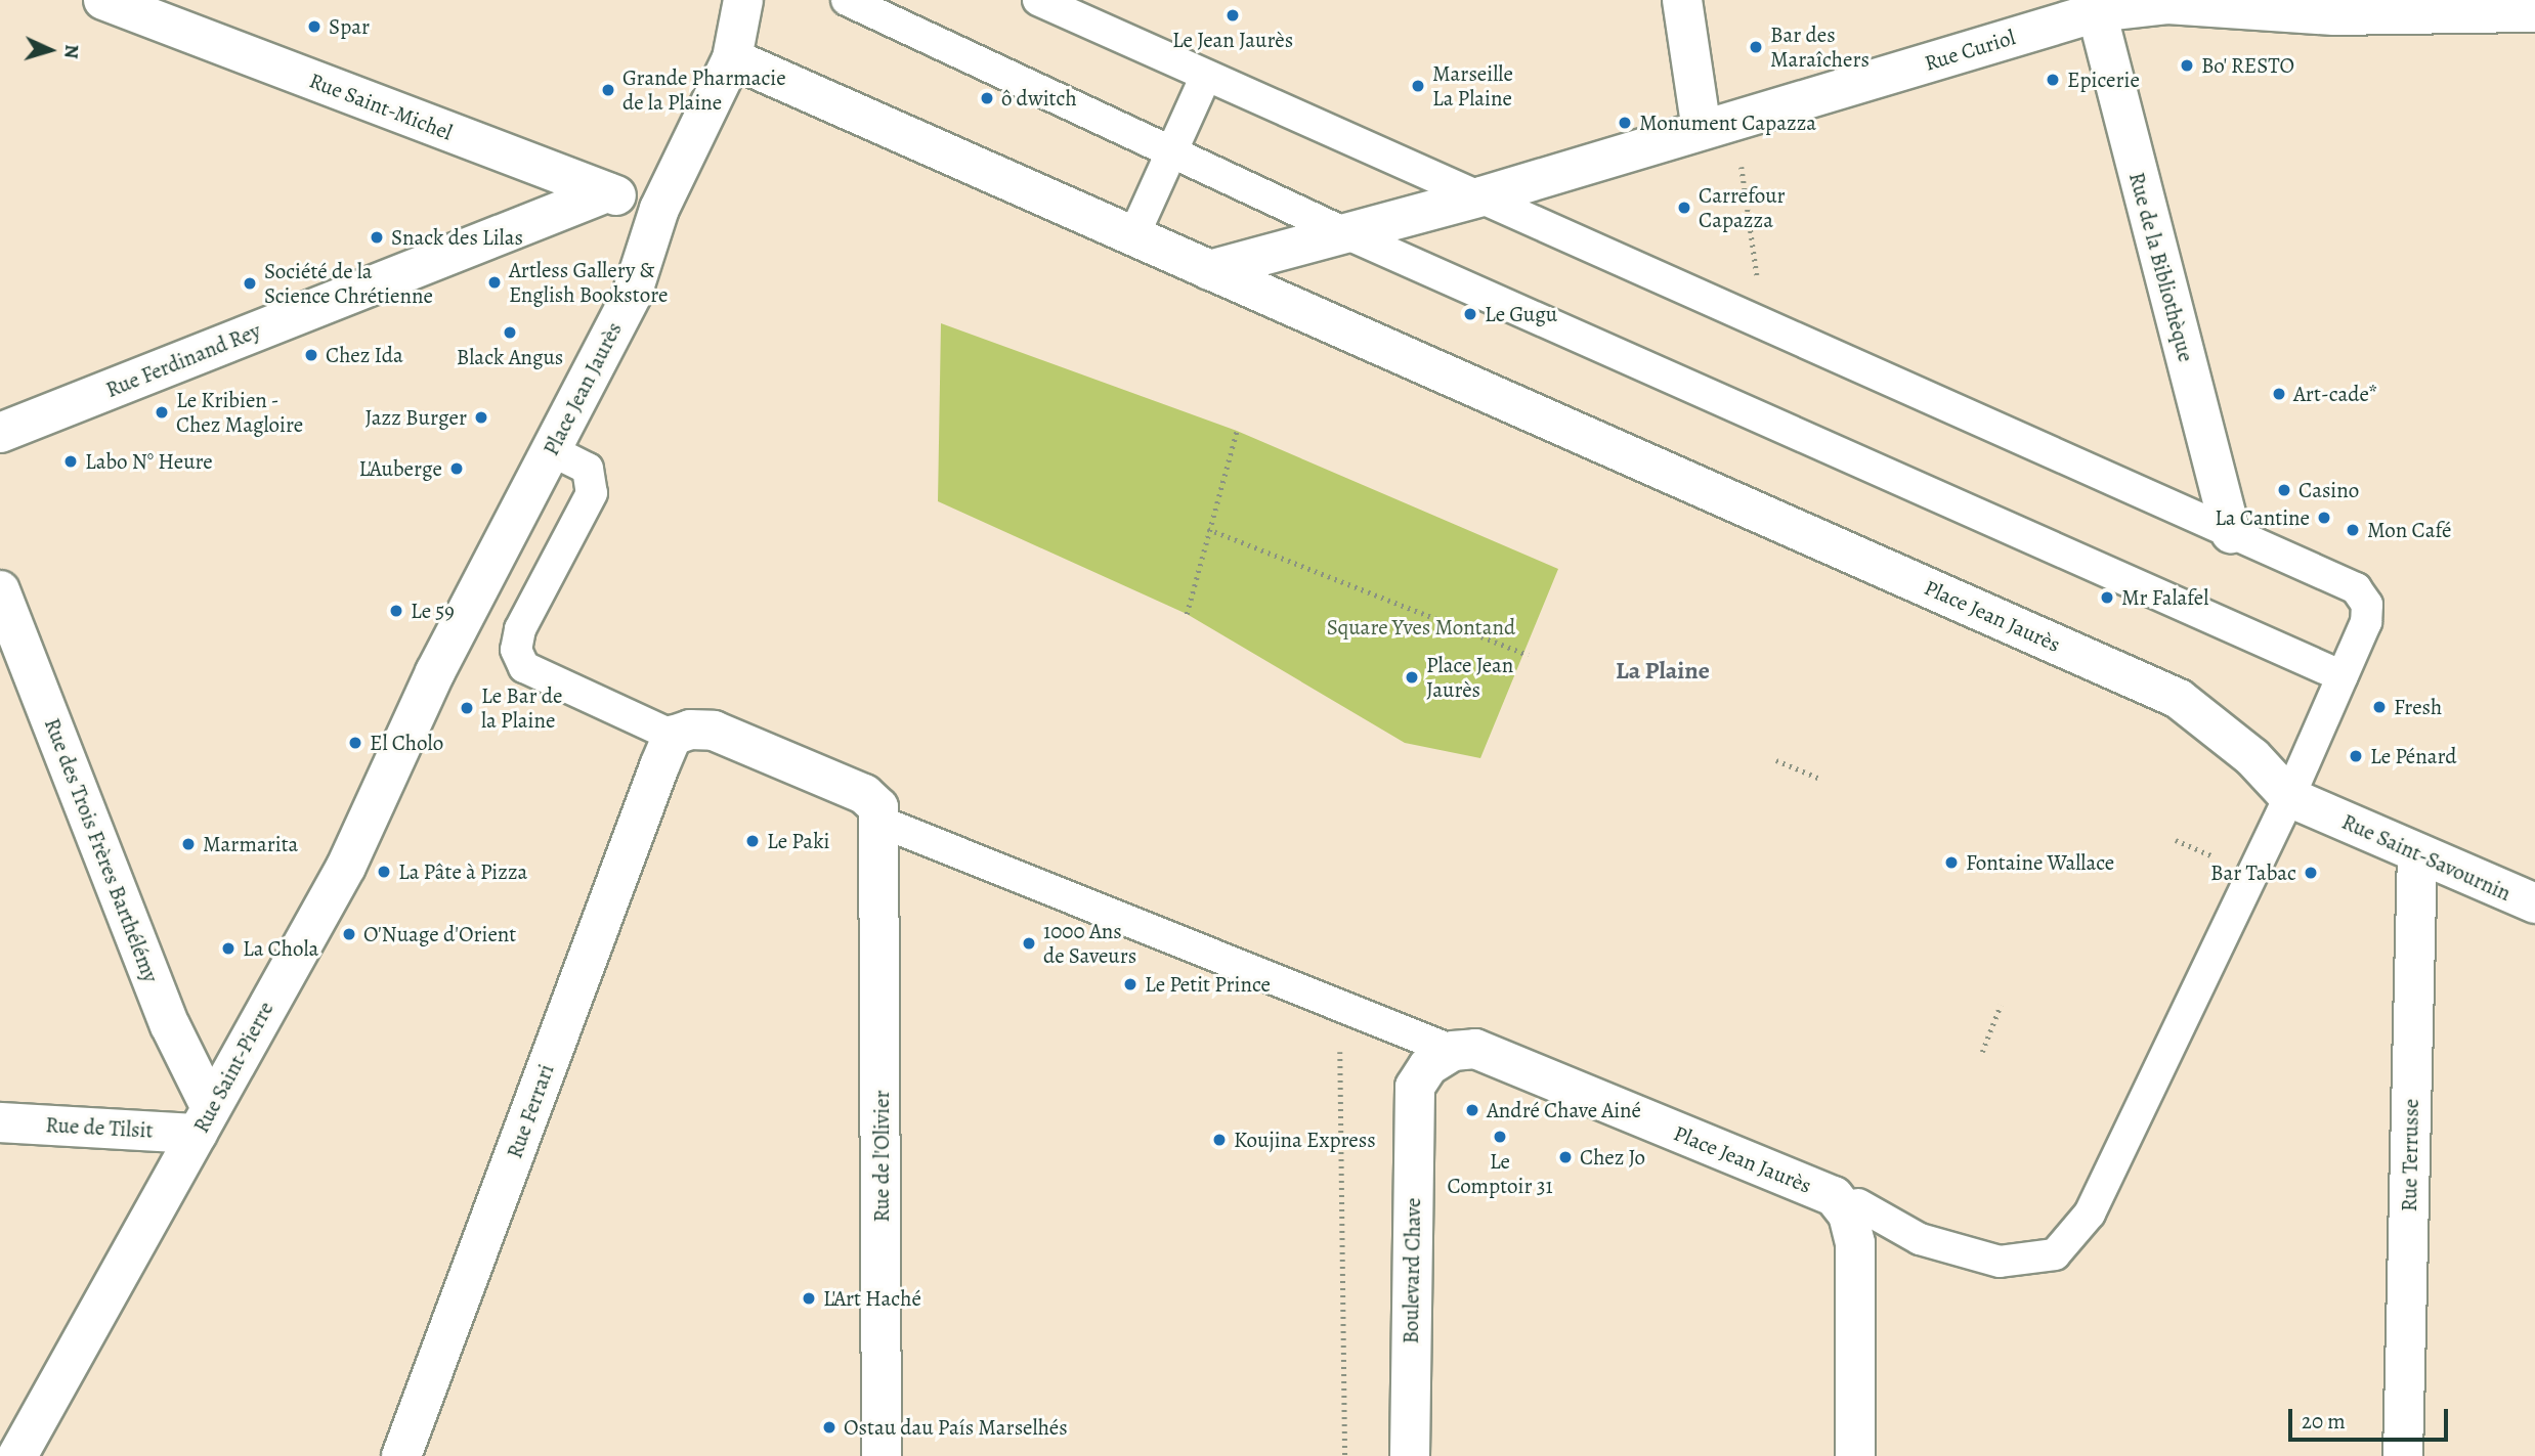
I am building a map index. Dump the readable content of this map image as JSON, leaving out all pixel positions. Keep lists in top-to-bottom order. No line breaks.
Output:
{"streets":{"street":["Rue Curiol","Rue Saint-Michel","Rue de la Bibliothèque","Rue Ferdinand Rey","Place Jean Jaurès","Rue des Trois Frères Barthélémy","Rue Saint-Savournin","Rue Saint-Pierre","Rue Ferrari","Rue de Tilsit","Rue Terrusse","Rue de l'Olivier","Boulevard Chave"]},"crossings":[["Rue Curiol","Rue de la Bibliothèque"],["Rue Saint-Michel","Rue Ferdinand Rey"],["Rue Saint-Michel","Place Jean Jaurès"],["Place Jean Jaurès","Rue Saint-Savournin"],["Place Jean Jaurès","Rue Saint-Pierre"],["Place Jean Jaurès","Boulevard Chave"],["Rue des Trois Frères Barthélémy","Rue Saint-Pierre"],["Rue des Trois Frères Barthélémy","Rue de Tilsit"],["Rue Saint-Savournin","Rue Terrusse"],["Rue Saint-Pierre","Rue de Tilsit"]],"districts":["La Plaine"],"parks":["Square Yves Montand"],"places":["Le Jean Jaurès","Spar","Bar des Maraîchers","Bo' RESTO","Epicerie","Marseille La Plaine","Grande Pharmacie de la Plaine","ô dwitch","Monument Capazza","Carrefour Capazza","Snack des Lilas","Artless Gallery & English Bookstore","Société de la Science Chrétienne","Le Gugu","Black Angus","Chez Ida","Art-cade*","Le Kribien - Chez Magloire","Jazz Burger","Labo N° Heure","L'Auberge","Casino","La Cantine","Mon Café","Mr Falafel","Le 59","Place Jean Jaurès","Fresh","Le Bar de la Plaine","El Cholo","Le Pénard","Le Paki","Marmarita","Fontaine Wallace","La Pâte à Pizza","Bar Tabac","O'Nuage d'Orient","1000 Ans de Saveurs","La Chola","Le Petit Prince","André Chave Ainé","Le Comptoir 31","Koujina Express","Chez Jo","L'Art Haché","Ostau dau País Marselhés"],"scale_bar":"20 m","north":"right"}
